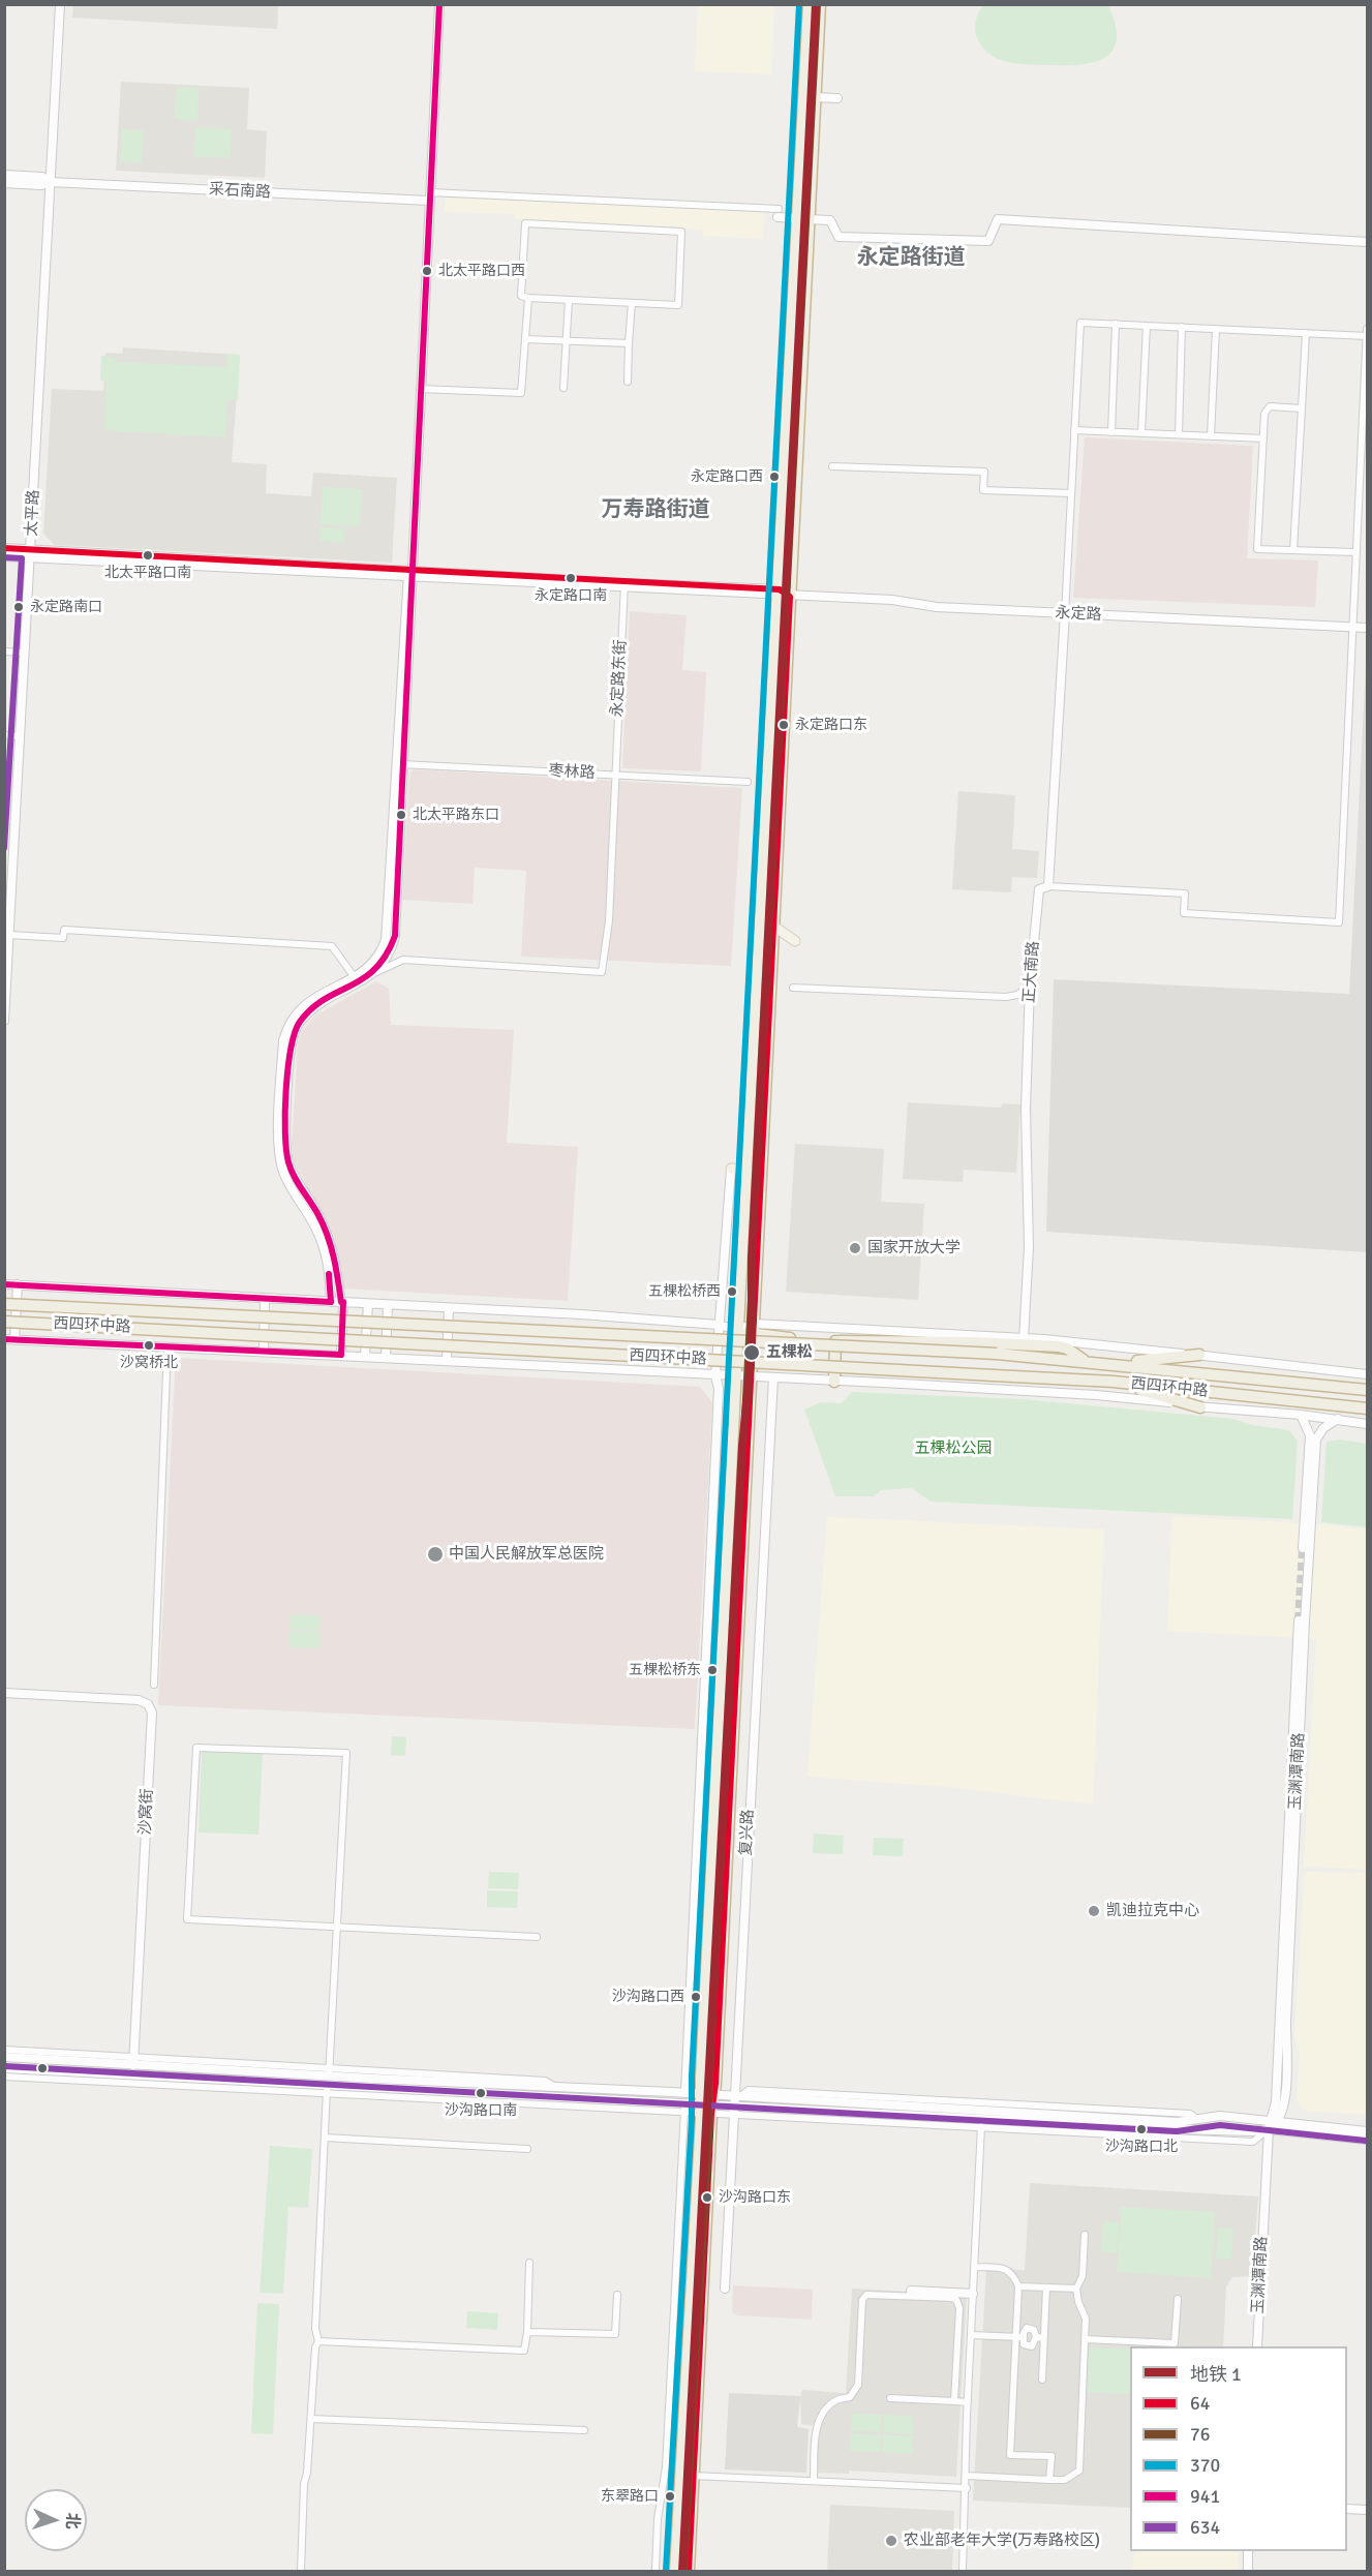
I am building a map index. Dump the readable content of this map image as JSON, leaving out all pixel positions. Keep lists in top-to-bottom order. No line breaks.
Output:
{"streets":{"highway":["西四环中路","复兴路"],"street":["采石南路","太平路","永定路","永定路东街","枣林路","正大南路","玉渊潭南路","沙窝街"]},"crossings":[["采石南路","太平路"],["太平路","永定路"],["永定路","永定路东街"],["永定路","正大南路"],["永定路","复兴路"],["永定路东街","枣林路"],["西四环中路","玉渊潭南路"],["西四环中路","复兴路"]],"districts":["永定路街道","万寿路街道"],"parks":["五棵松公园"],"places":["北太平路口西","永定路口西","北太平路口南","永定路口南","永定路南口","永定路口东","北太平路东口","国家开放大学","五棵松桥西","沙窝桥北","五棵松","中国人民解放军总医院","五棵松桥东","凯迪拉克中心","沙沟路口西","沙沟路口南","沙沟路口北","沙沟路口东","东翠路口","农业部老年大学(万寿路校区)"],"lines":["metro line 1","transit line 76","transit line 370","transit line 941","transit line 64","transit line 634"],"legend":["地铁 1","64","76","370","941","634"],"north":"right"}
